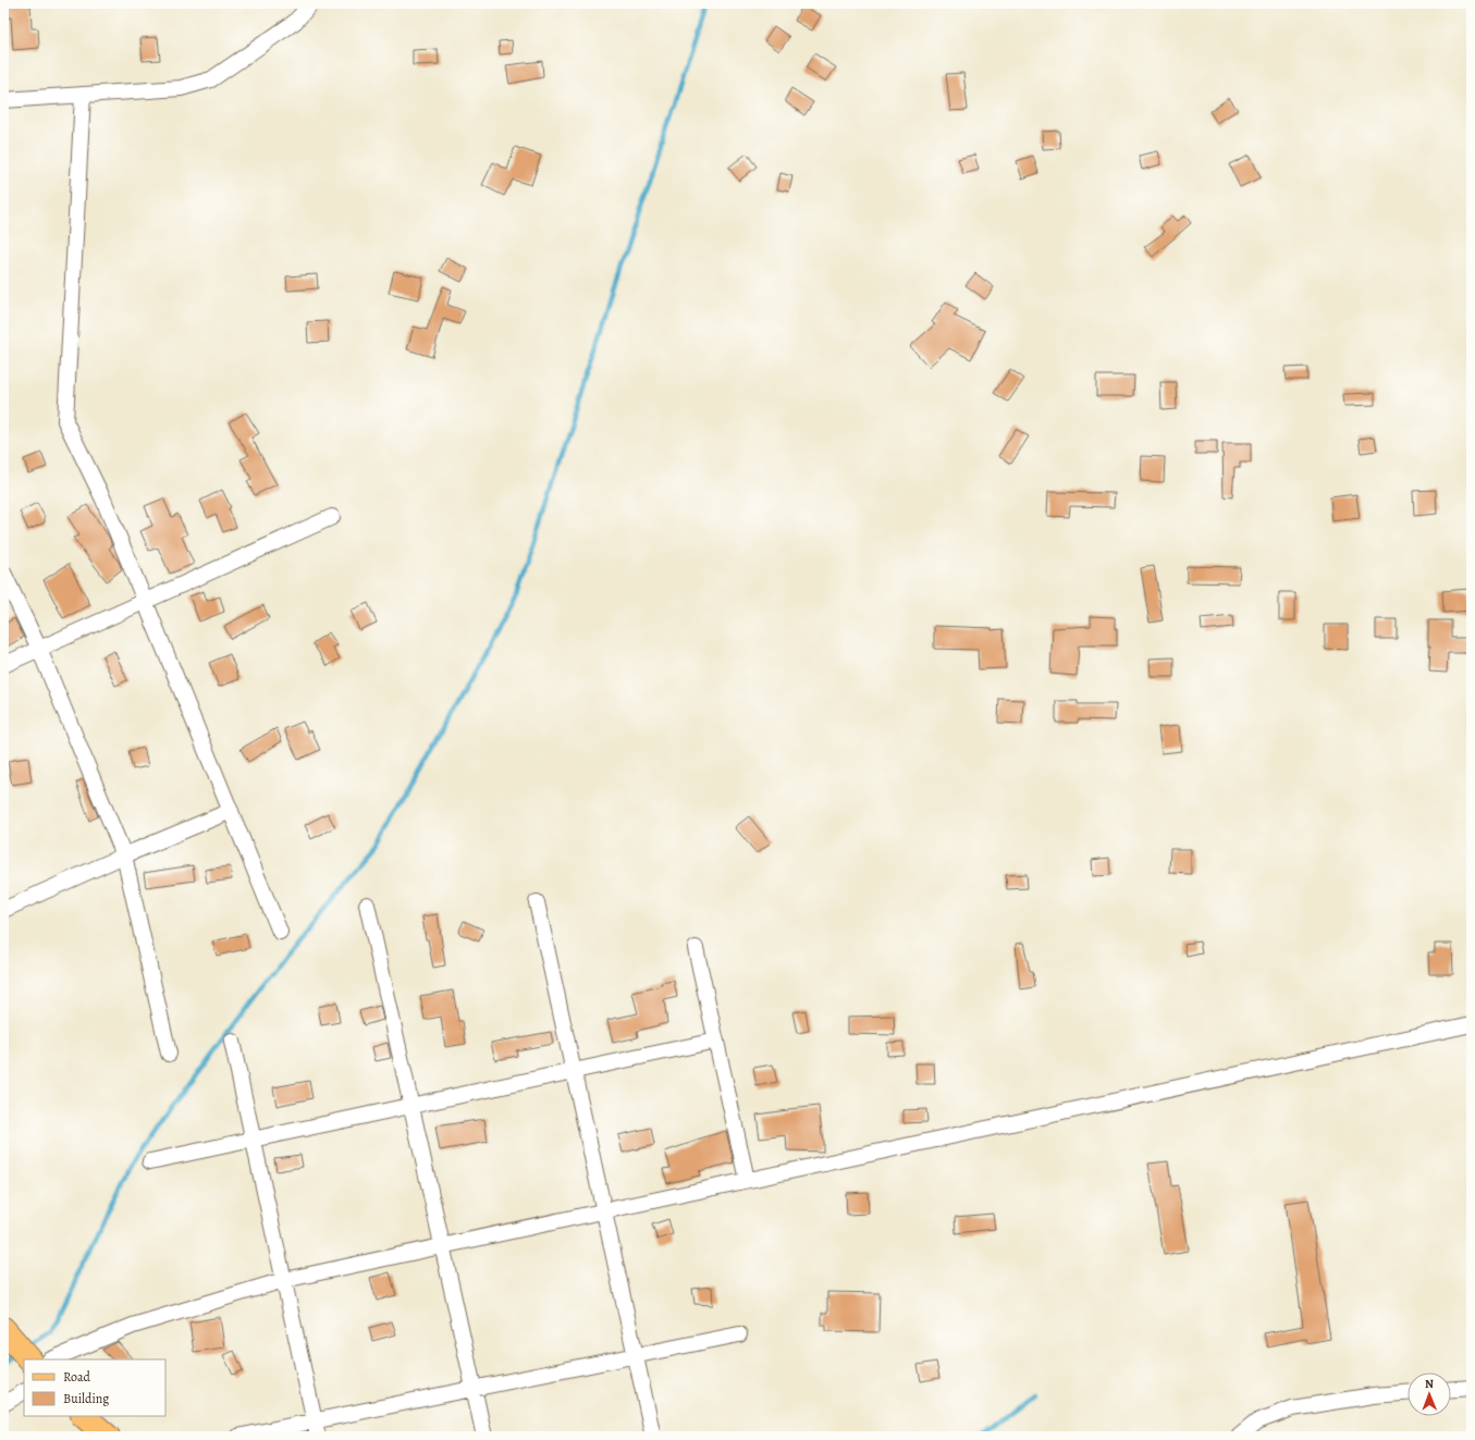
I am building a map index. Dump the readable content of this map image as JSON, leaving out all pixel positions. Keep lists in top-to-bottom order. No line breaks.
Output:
{"legend":["Road","Building"],"north":"top"}
